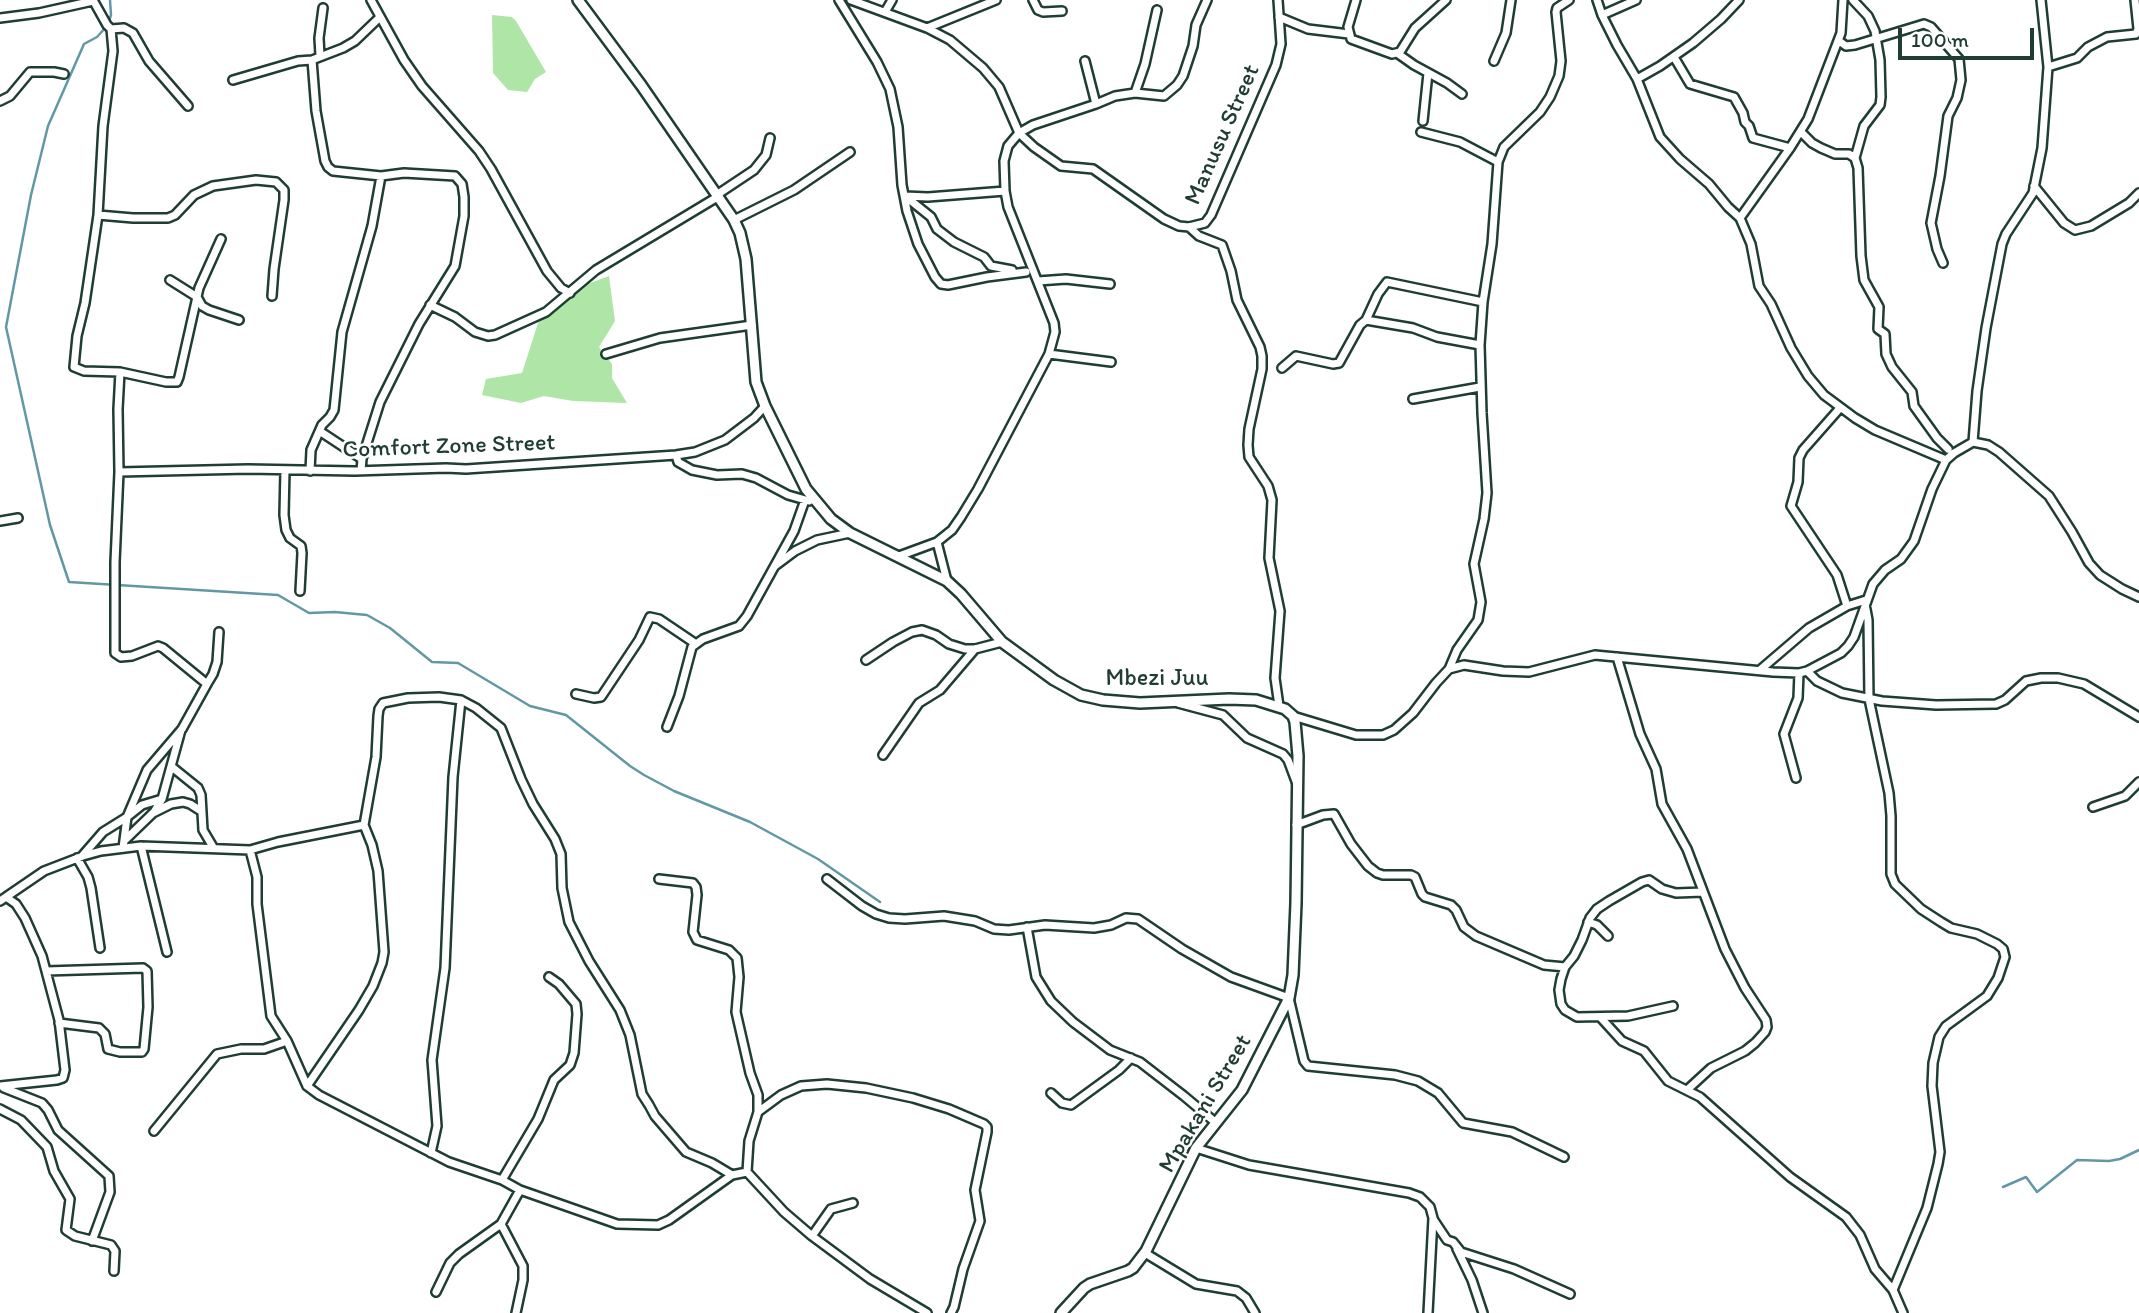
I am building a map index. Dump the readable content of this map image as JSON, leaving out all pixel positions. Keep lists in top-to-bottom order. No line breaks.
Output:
{"streets":{"street":["Manusu Street","Comfort Zone Street","Mbezi Juu","Mpakani Street"]},"crossings":[["Comfort Zone Street","Mbezi Juu"]],"scale_bar":"100 m"}
